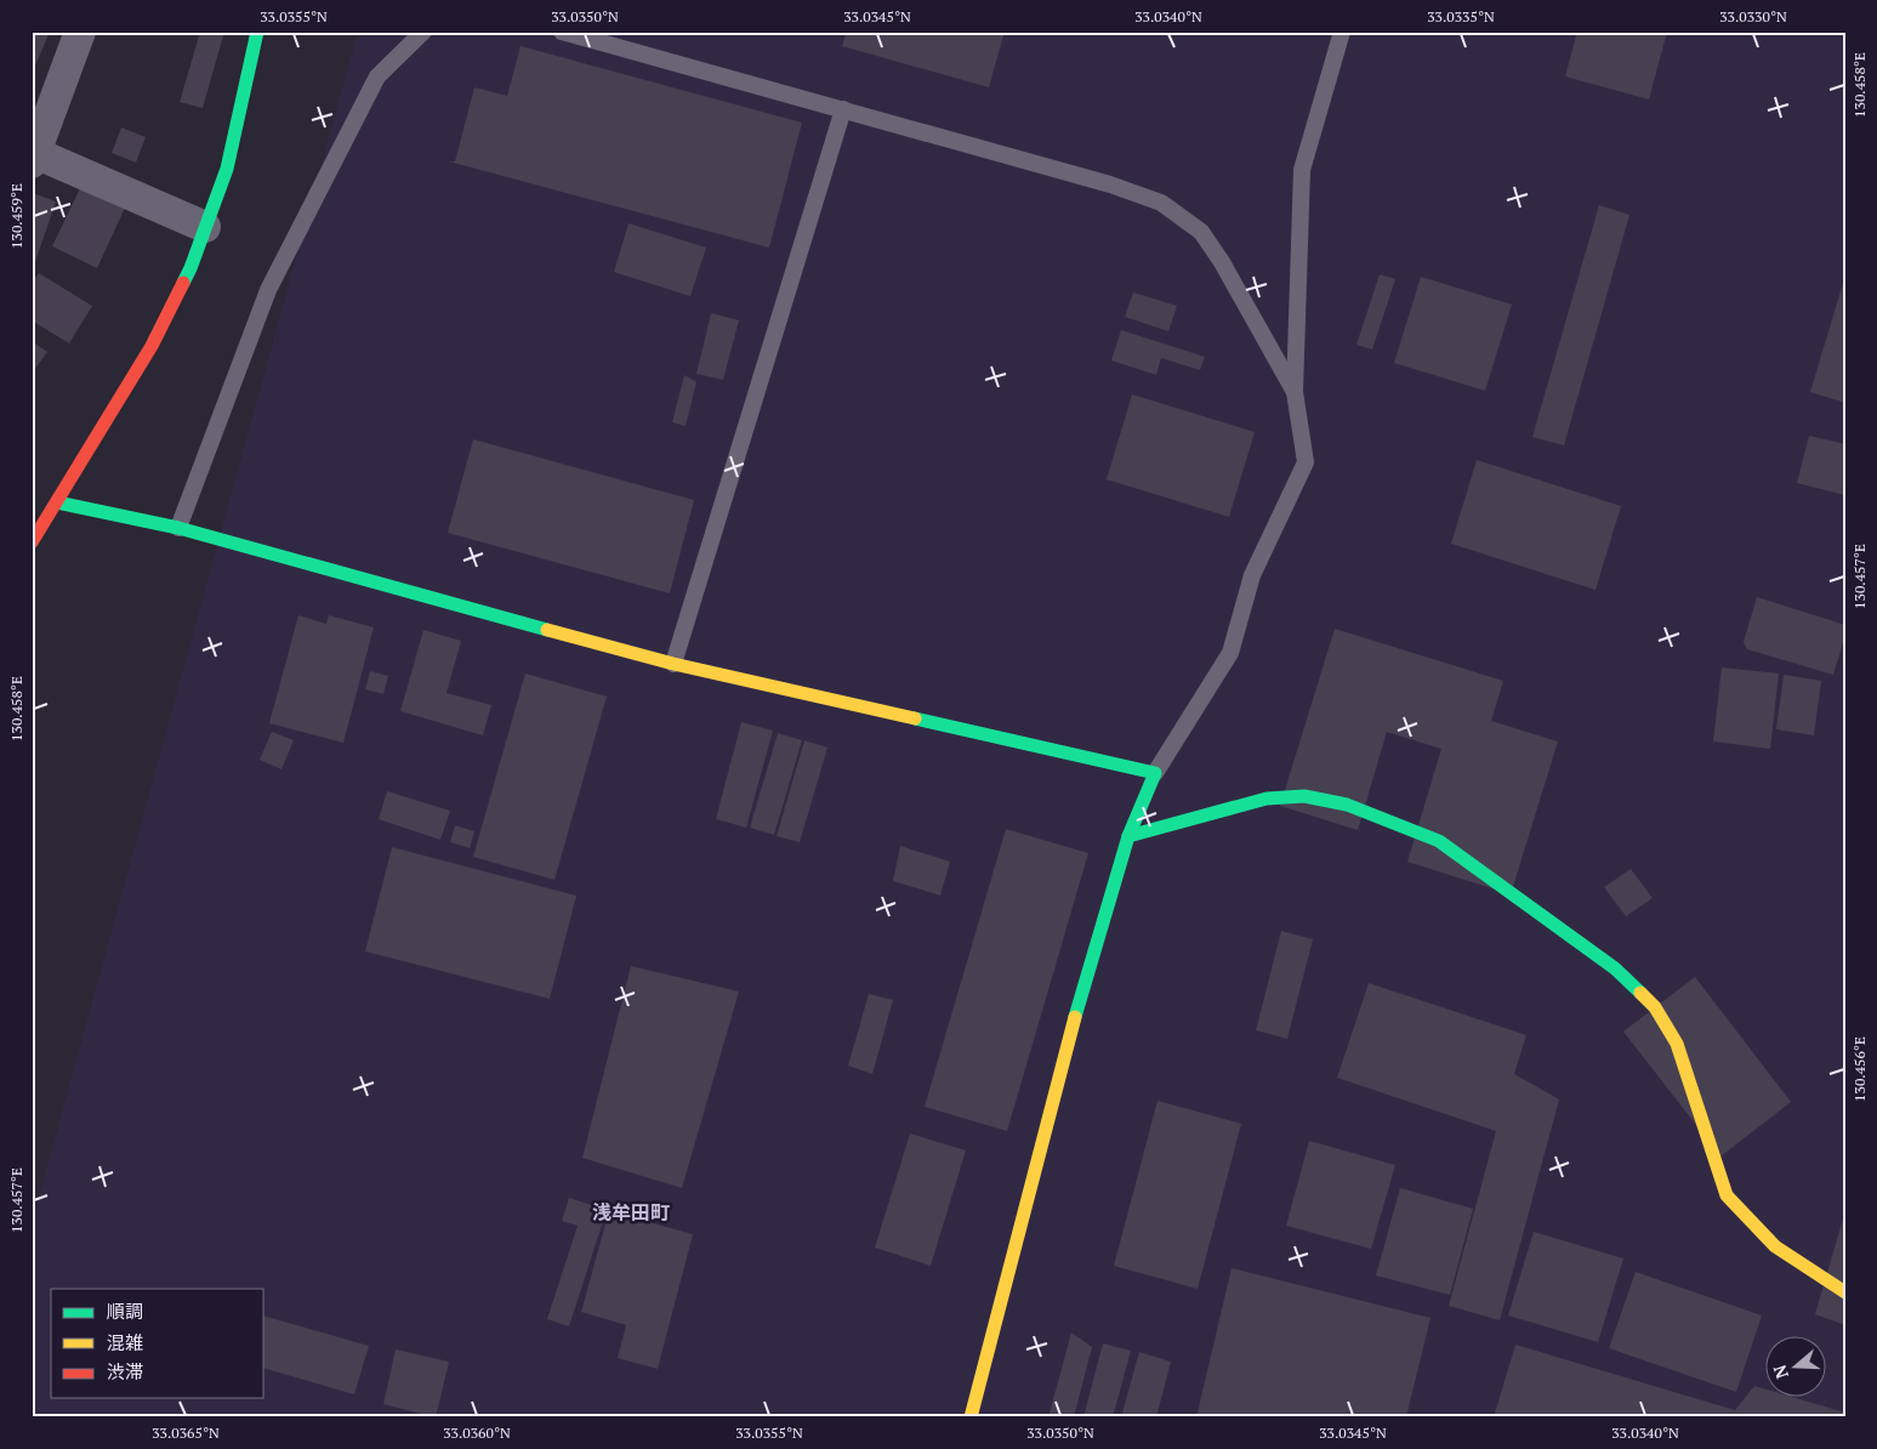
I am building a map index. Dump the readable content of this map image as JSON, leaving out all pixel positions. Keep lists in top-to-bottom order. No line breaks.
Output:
{"districts":["浅牟田町"],"legend":["順調","混雑","渋滞"],"north":"left","coordinates":["33.0355°N","33.0350°N","33.0345°N","33.0340°N","33.0335°N","33.0330°N","130.458°E","130.459°E","130.457°E","130.456°E","33.0365°N","33.0360°N"]}
